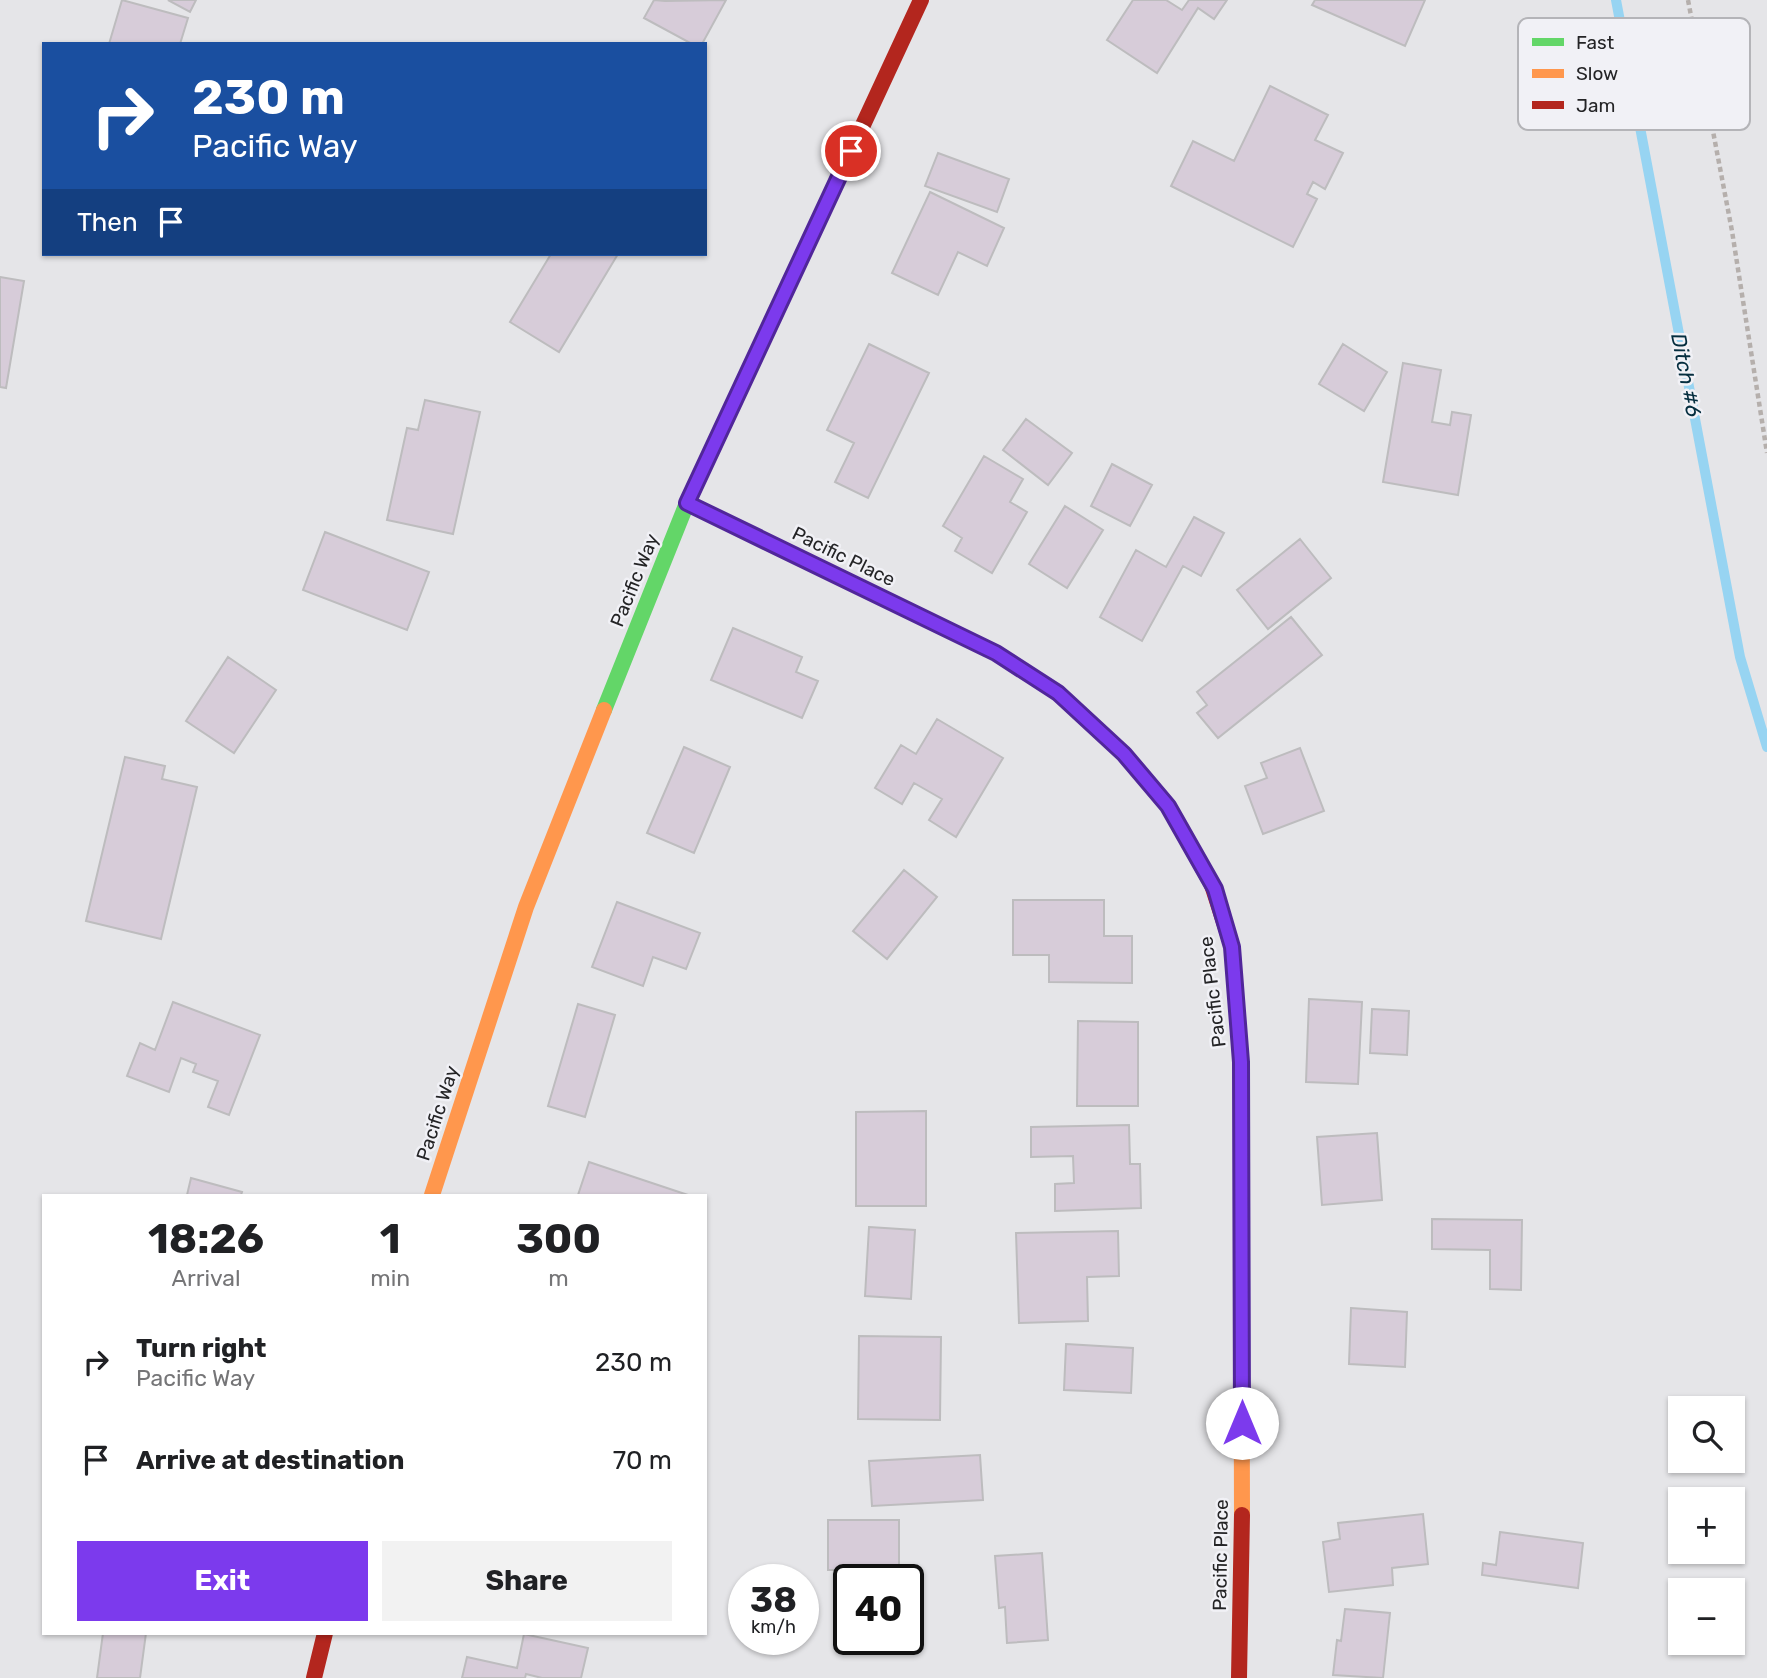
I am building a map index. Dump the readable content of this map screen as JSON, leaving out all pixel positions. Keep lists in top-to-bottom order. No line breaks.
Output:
{"streets":{"street":["Pacific Place","Pacific Way"]},"crossings":[["Pacific Place","Pacific Way"]],"water":["Ditch #6"],"legend":["Fast","Slow","Jam"],"page":{"turn":["230 m","Pacific Way"],"then":"Then","eta":["18:26","Arrival","1","min","300","m"],"list":[{"name":"Turn right","note":"Pacific Way","value":"230 m"},{"name":"Arrive at destination","value":"70 m"}],"map_buttons":["+","−"],"buttons":["Exit","Share"],"speed":"38 km/h","limit":"40"}}
